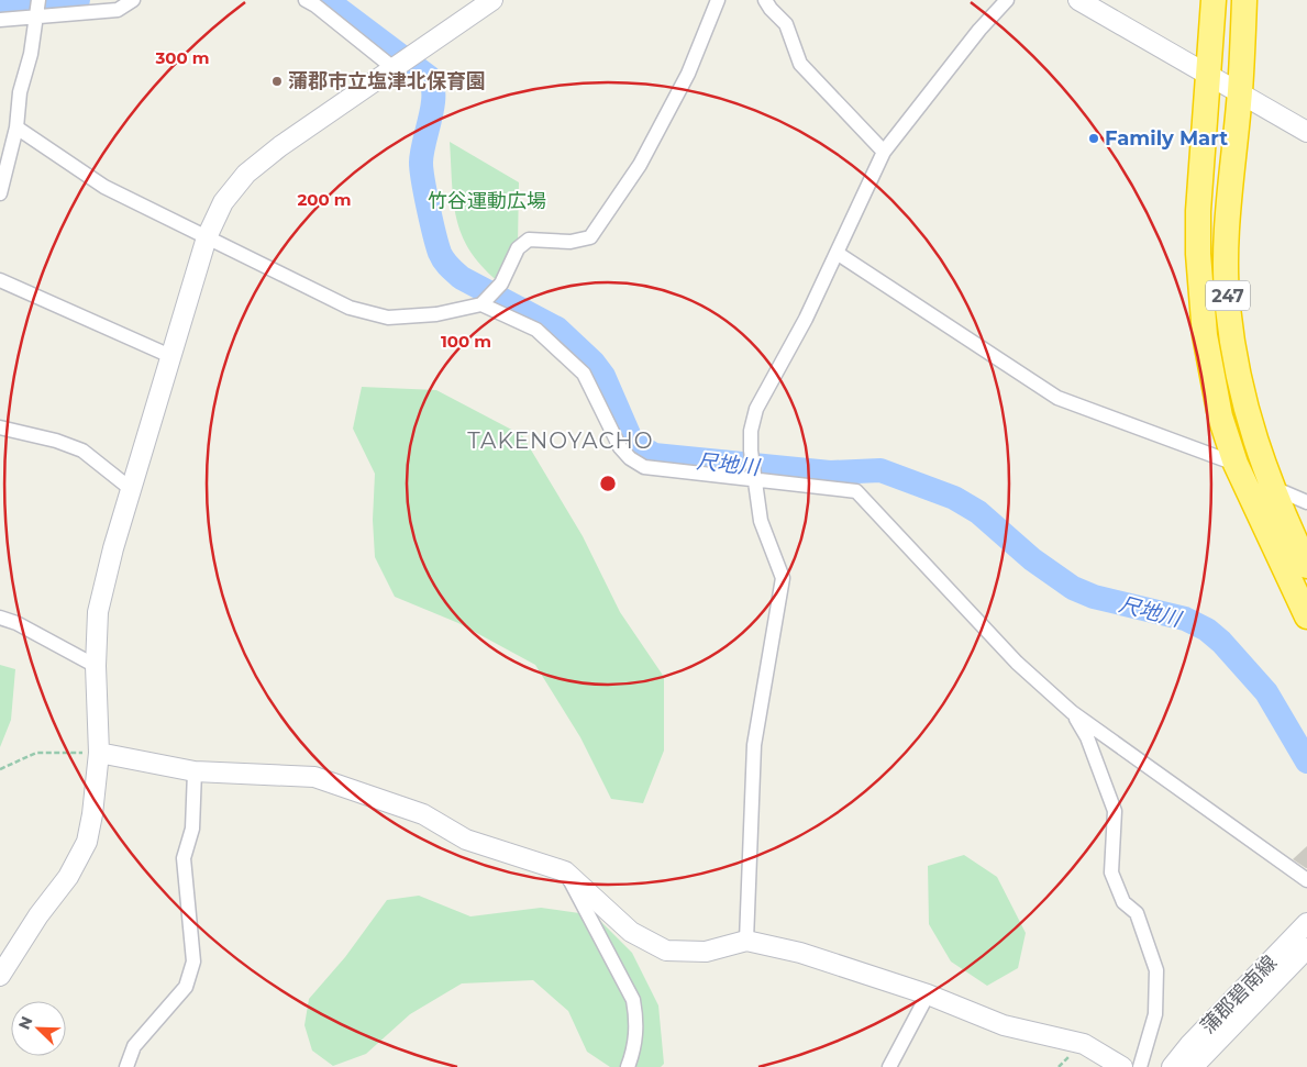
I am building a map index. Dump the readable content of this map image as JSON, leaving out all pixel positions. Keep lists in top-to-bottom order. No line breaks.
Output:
{"streets":{"highway":["247"],"street":["蒲郡碧南線"]},"districts":["TAKENOYACHO"],"water":["尺地川"],"parks":["竹谷運動広場"],"places":["蒲郡市立塩津北保育園","Family Mart"],"north":"top left","rings":["300 m","200 m","100 m"]}
